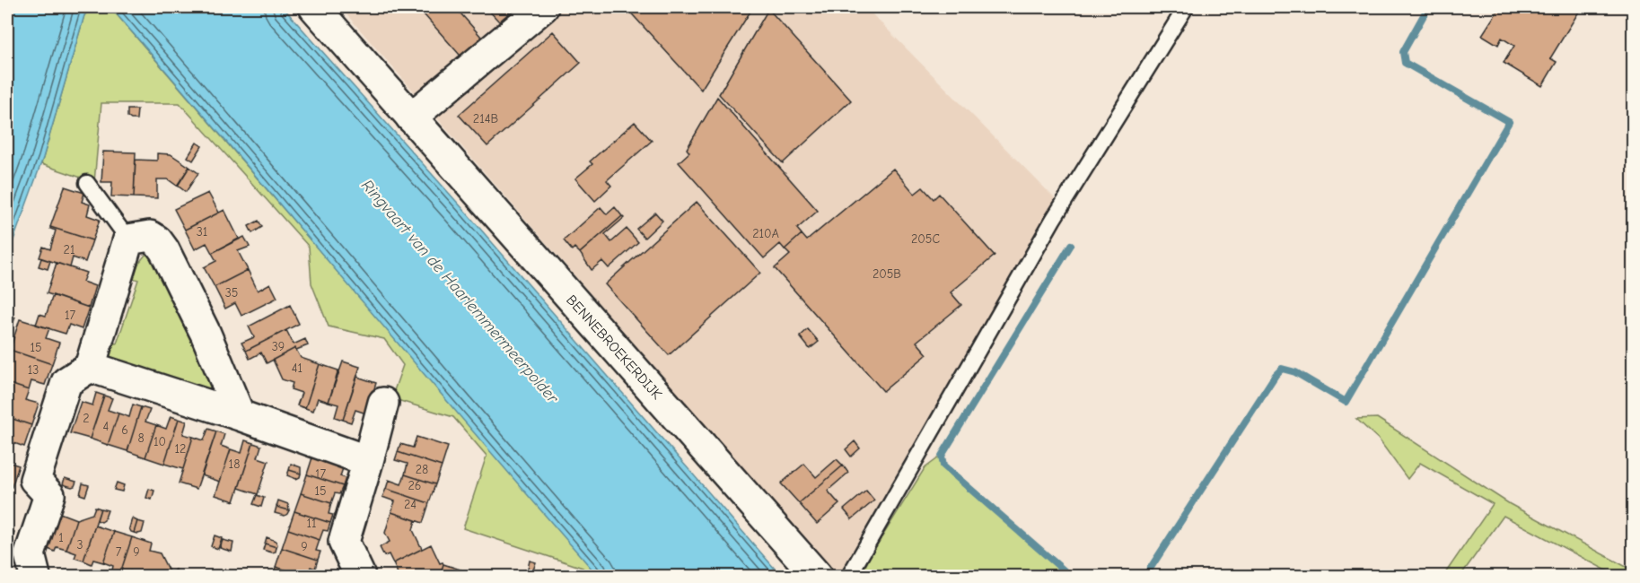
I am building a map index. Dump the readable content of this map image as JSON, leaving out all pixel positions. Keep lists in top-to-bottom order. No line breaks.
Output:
{"streets":{"street":["BENNEBROEKERDIJK"]},"water":["Ringvaart van de Haarlemmermeerpolder"],"house_numbers":["214B","31","210A","205C","21","205B","35","17","39","15","41","13","2","4","6","8","10","12","18","28","17","26","15","24","11","1","3","9","7","9"]}
